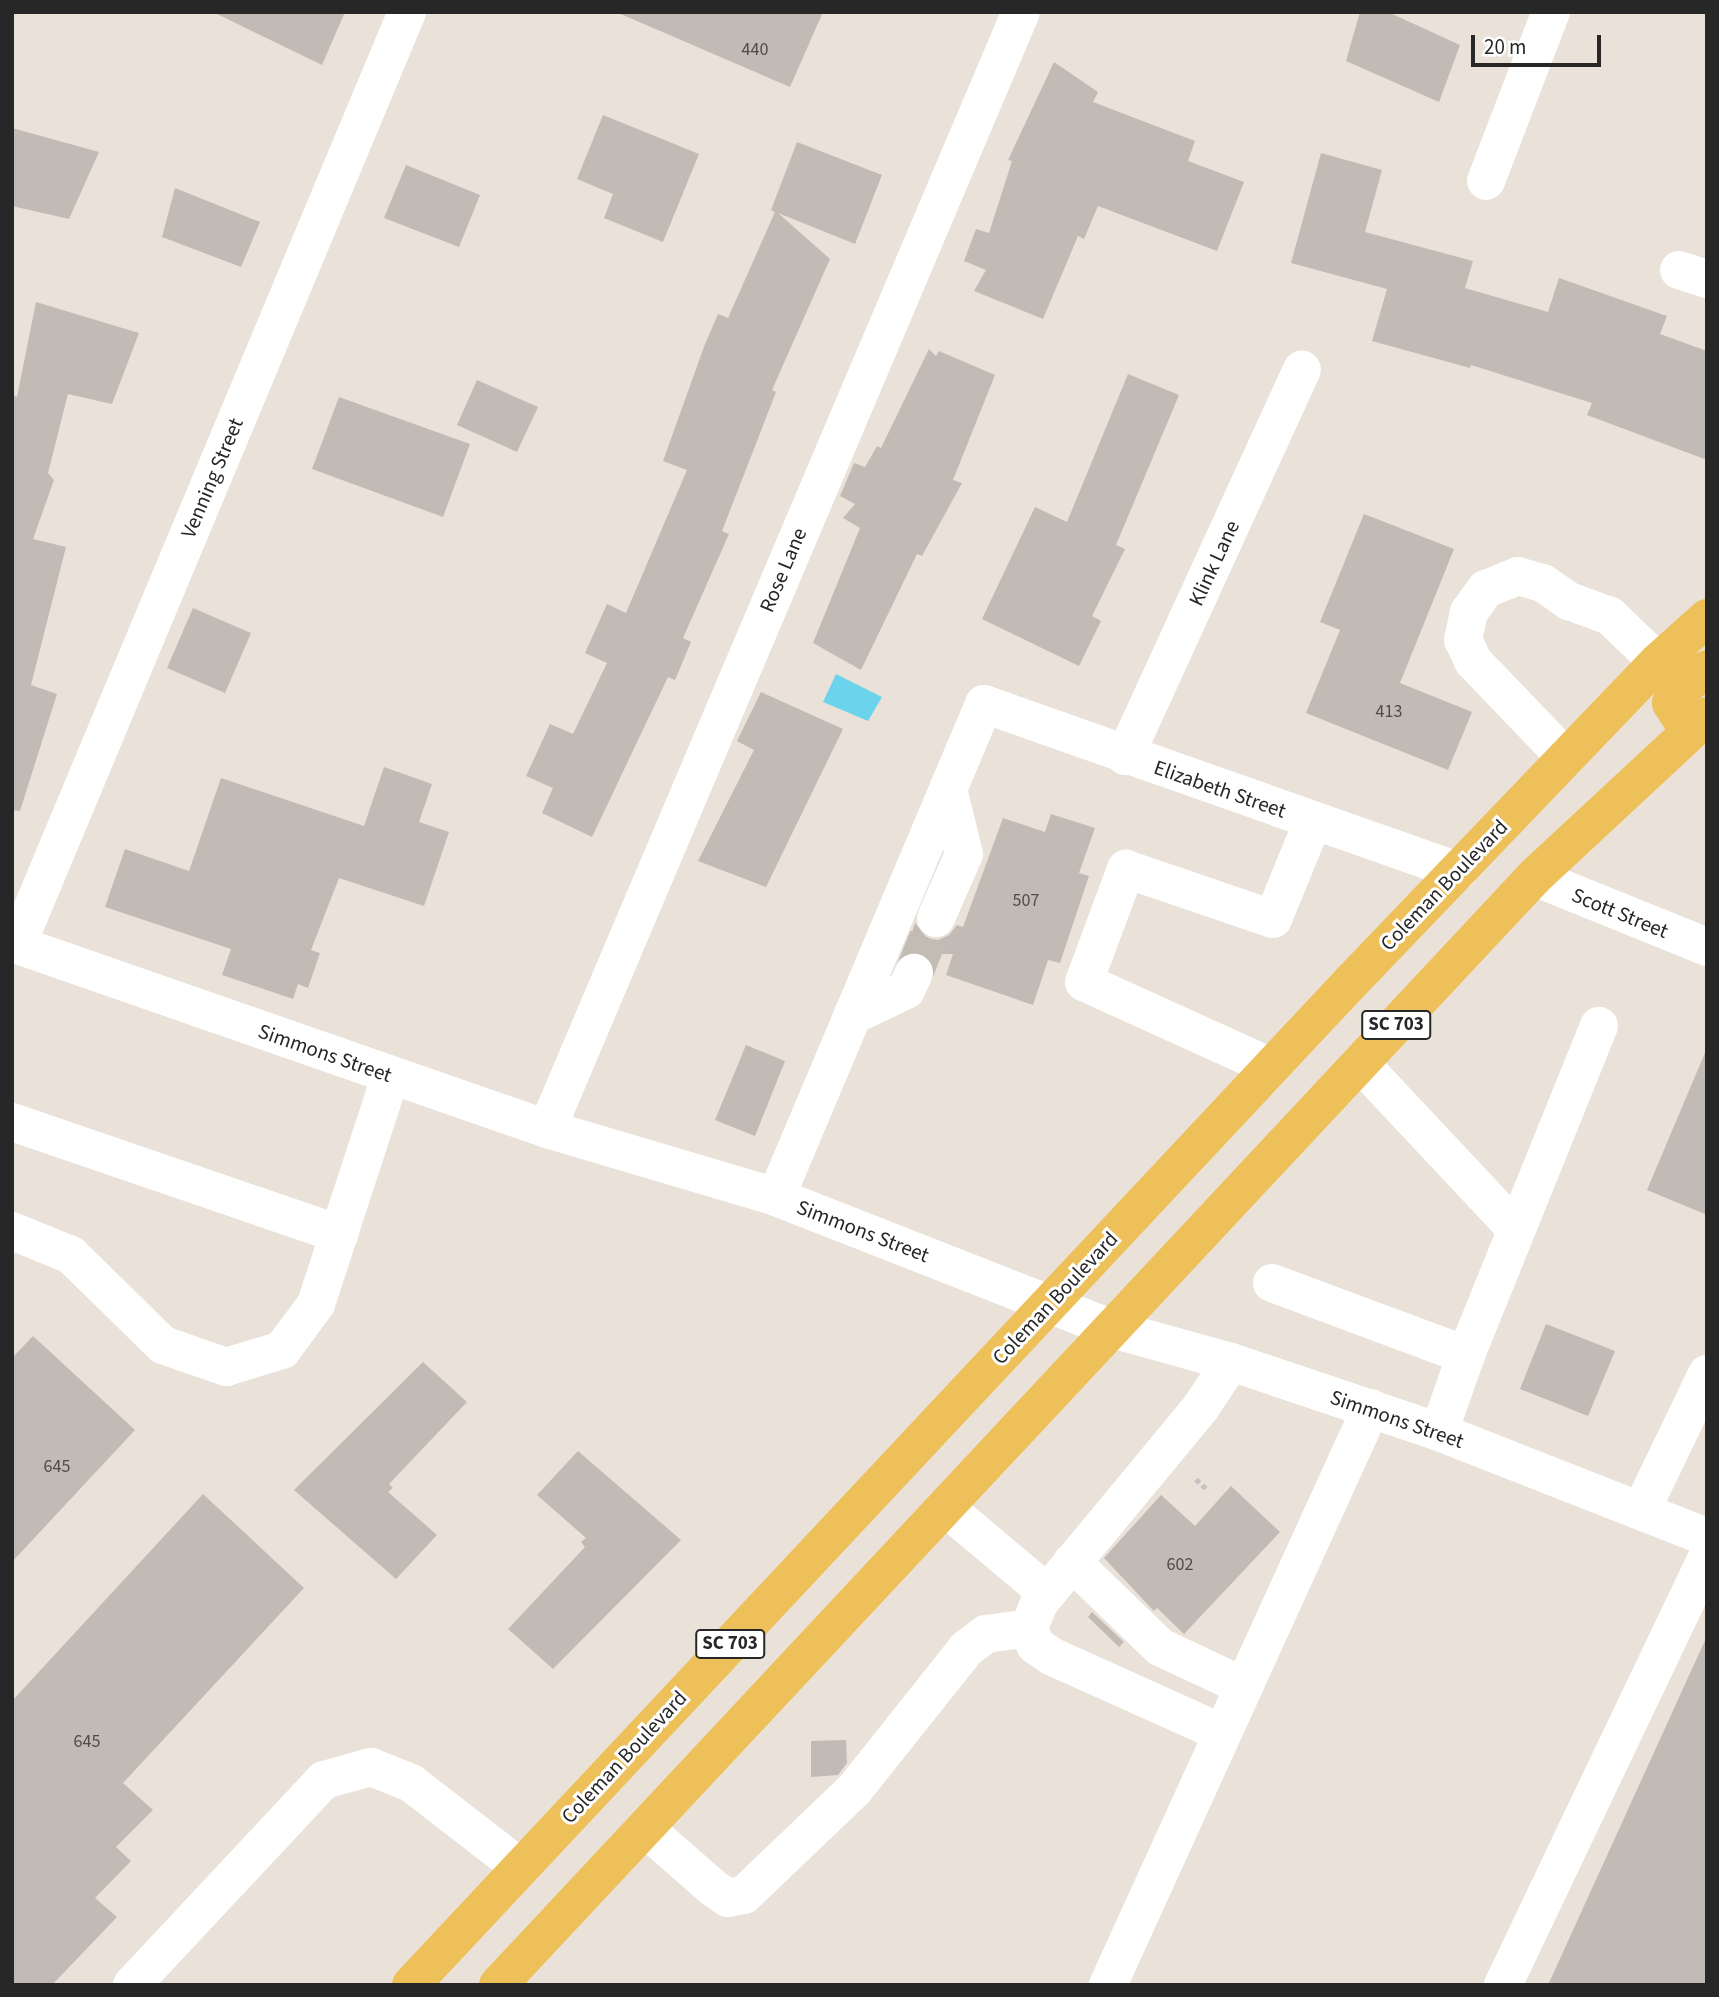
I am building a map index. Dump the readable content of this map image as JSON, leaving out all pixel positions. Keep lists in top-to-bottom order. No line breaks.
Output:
{"streets":{"main road":["Coleman Boulevard","SC 703"],"street":["Venning Street","Klink Lane","Rose Lane","Elizabeth Street","Scott Street","Simmons Street"]},"crossings":[["Venning Street","Simmons Street"],["Klink Lane","Elizabeth Street"],["Rose Lane","Simmons Street"],["Elizabeth Street","Coleman Boulevard"],["Coleman Boulevard","Simmons Street"],["Scott Street","SC 703"],["SC 703","Simmons Street"]],"house_numbers":["440","413","507","645","602","645"],"scale_bar":"20 m"}
